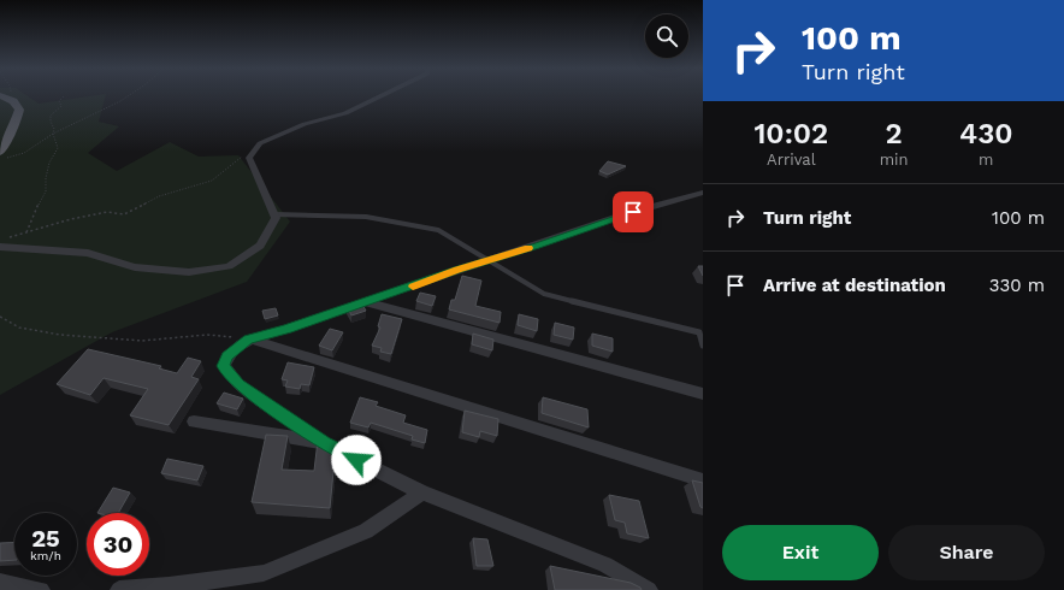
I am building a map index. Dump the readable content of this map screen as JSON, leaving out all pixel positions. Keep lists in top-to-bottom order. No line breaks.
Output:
{"page":{"turn":["100 m","Turn right"],"eta":["10:02","Arrival","2","min","430","m"],"list":[{"name":"Turn right","value":"100 m"},{"name":"Arrive at destination","value":"330 m"}],"speed":"25 km/h","limit":"30","buttons":["Exit","Share"]}}
